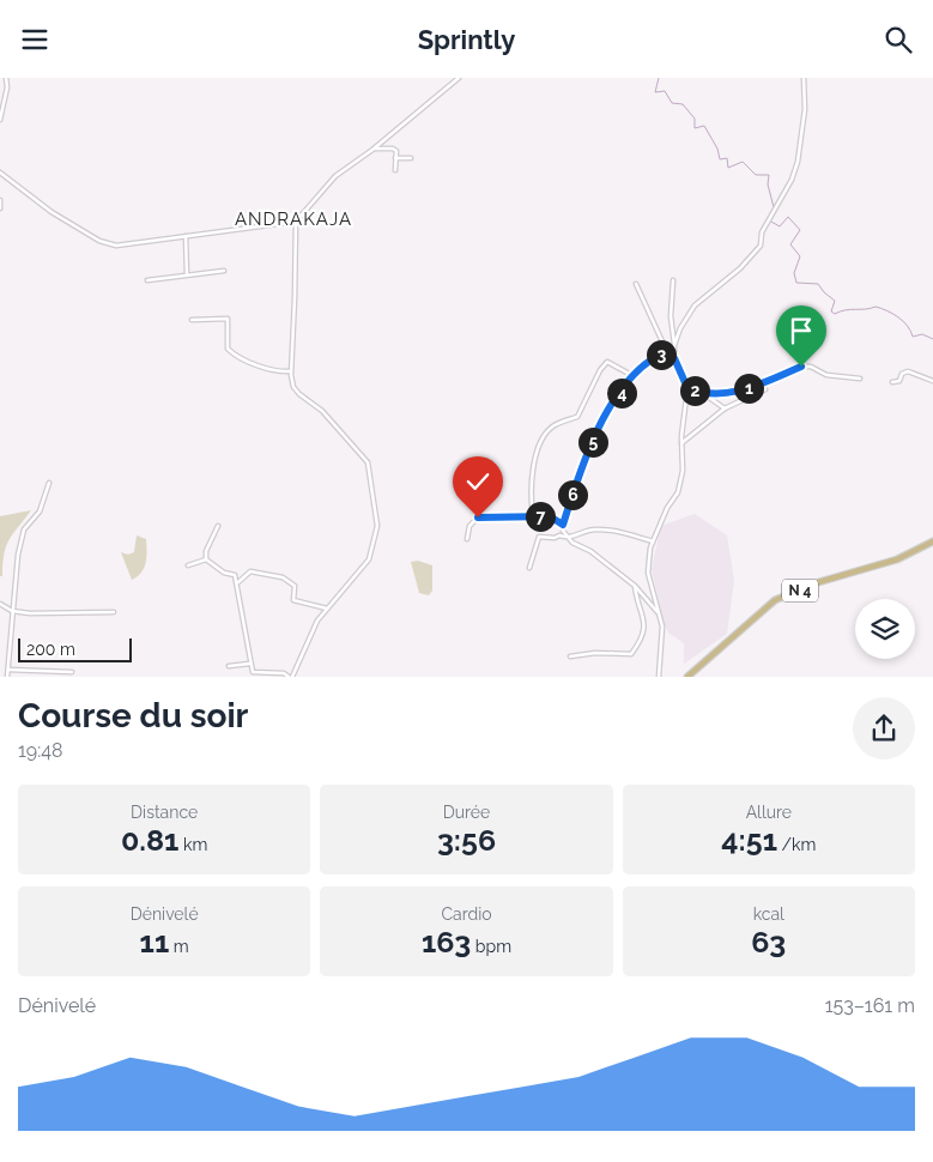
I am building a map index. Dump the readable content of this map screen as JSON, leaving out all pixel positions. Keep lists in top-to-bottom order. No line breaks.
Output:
{"streets":{"main road":["N 4"]},"districts":["ANDRAKAJA"],"scale_bar":"200 m","page":{"header":"Sprintly","pins":["3","1","2","4","5","6","7"],"scale":"200 m","heading":["Course du soir","19:48"],"stats":[["Distance","0.81 km"],["Durée","3:56"],["Allure","4:51 /km"],["Dénivelé","11 m"],["Cardio","163 bpm"],["kcal","63"]],"chart":["Dénivelé","153–161 m"]}}
